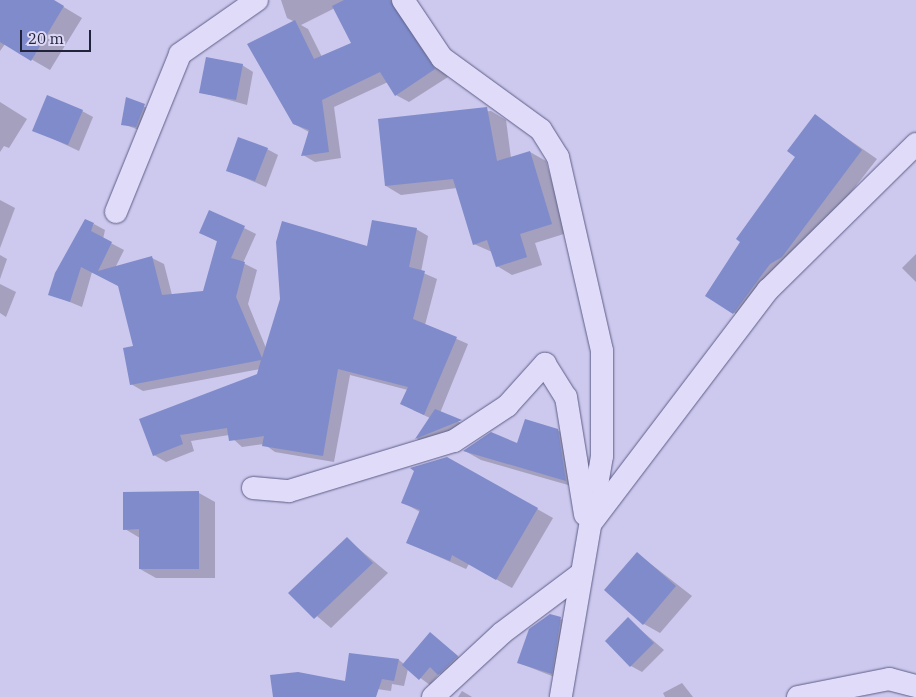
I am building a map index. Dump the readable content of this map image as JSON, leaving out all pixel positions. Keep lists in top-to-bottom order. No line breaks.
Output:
{"scale_bar":"20 m"}
